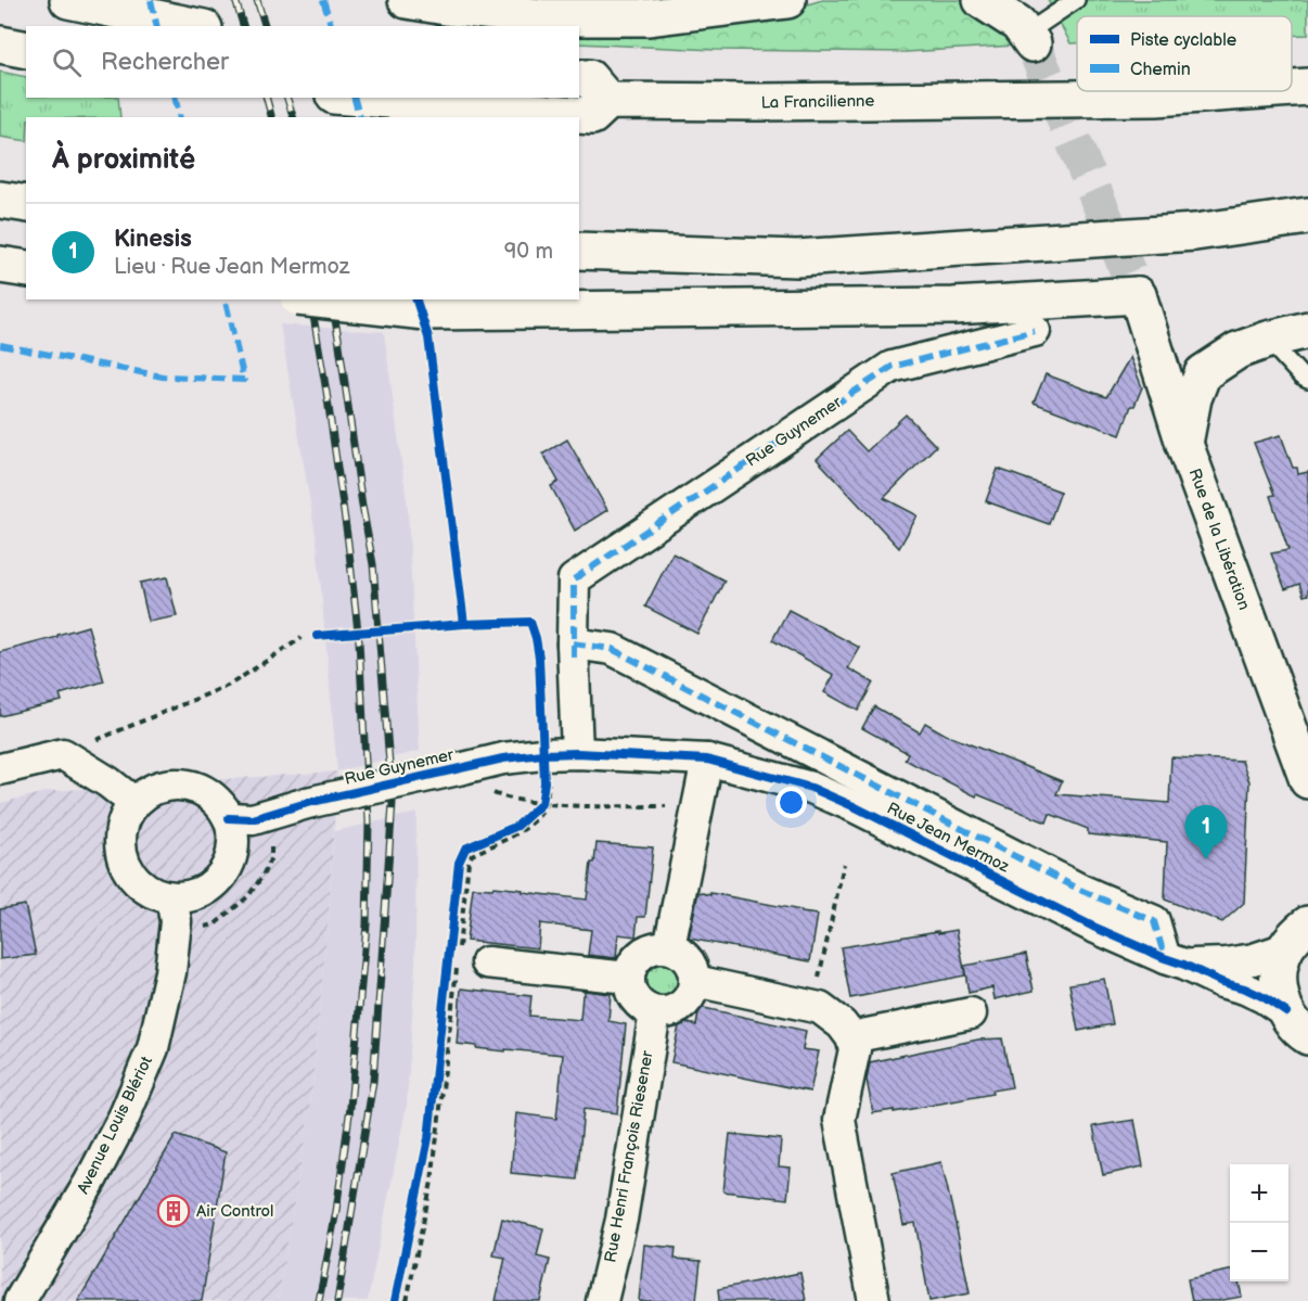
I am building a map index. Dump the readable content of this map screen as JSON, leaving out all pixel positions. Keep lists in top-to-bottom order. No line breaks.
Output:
{"streets":{"main road":["La Francilienne","Rue de la Libération"],"street":["Rue Guynemer","Rue Jean Mermoz","Avenue Louis Blériot","Rue Henri François Riesener"]},"crossings":[["Rue Guynemer","Rue Jean Mermoz"],["Rue Guynemer","Avenue Louis Blériot"]],"places":{"building":["Air Control"]},"legend":["Piste cyclable","Chemin"],"page":{"search":"Rechercher","heading":"À proximité","list":[{"mark":"1","name":"Kinesis","note":"Lieu · Rue Jean Mermoz","value":"90 m"}],"pins":"1","map_buttons":["+","−"]}}
